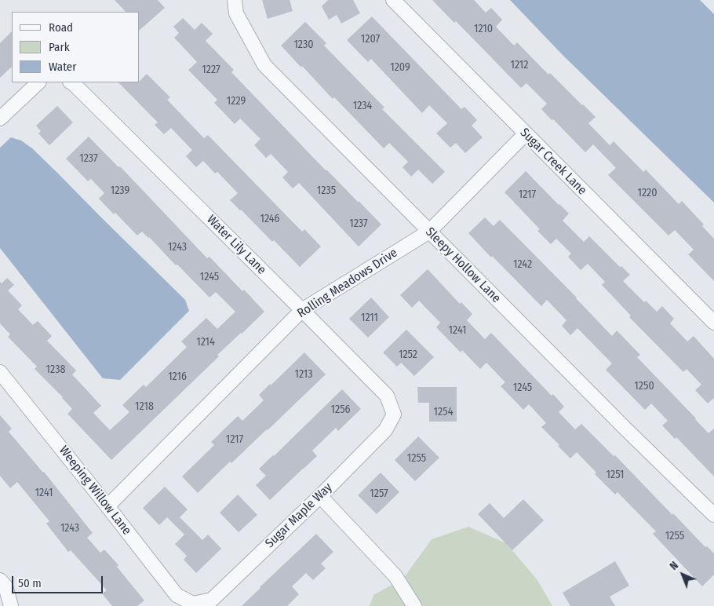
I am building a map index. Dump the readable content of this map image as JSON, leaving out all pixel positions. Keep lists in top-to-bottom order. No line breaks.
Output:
{"streets":{"street":["Sugar Creek Lane","Water Lily Lane","Sleepy Hollow Lane","Rolling Meadows Drive","Weeping Willow Lane","Sugar Maple Way"]},"crossings":[["Sugar Creek Lane","Rolling Meadows Drive"],["Water Lily Lane","Rolling Meadows Drive"],["Water Lily Lane","Sugar Maple Way"],["Sleepy Hollow Lane","Rolling Meadows Drive"],["Rolling Meadows Drive","Weeping Willow Lane"],["Weeping Willow Lane","Sugar Maple Way"]],"house_numbers":["1210","1207","1230","1212","1209","1227","1229","1234","1237","1239","1235","1220","1217","1246","1237","1243","1242","1245","1211","1241","1214","1252","1238","1213","1216","1250","1245","1218","1256","1254","1217","1255","1251","1241","1257","1243","1255"],"legend":["Road","Park","Water"],"scale_bar":"50 m","north":"top left"}
